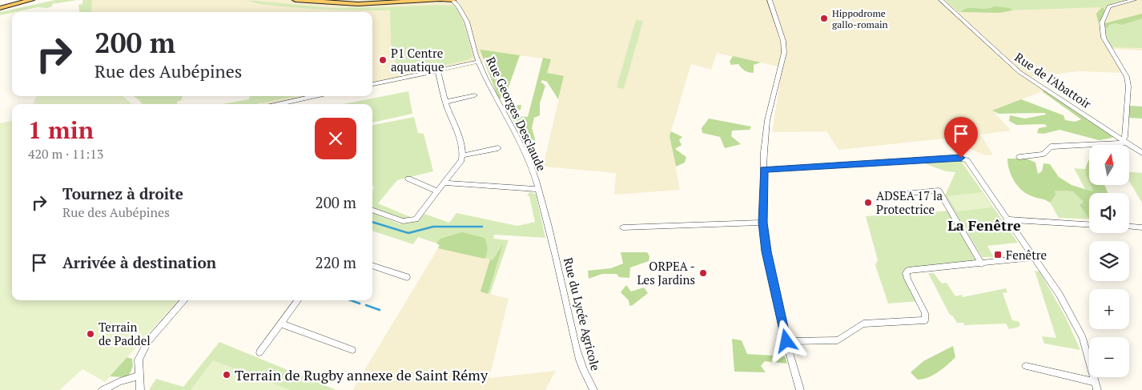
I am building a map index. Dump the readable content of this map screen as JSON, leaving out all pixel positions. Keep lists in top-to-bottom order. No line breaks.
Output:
{"streets":{"street":["Rue de l'Abattoir","Rue Georges Desclaude","Rue du Lycée Agricole"]},"crossings":[["Rue Georges Desclaude","Rue du Lycée Agricole"]],"districts":["La Fenêtre"],"places":{"other":["Hippodrome gallo-romain","P1 Centre aquatique","ADSEA 17 la Protectrice","ORPEA - Les Jardins","Terrain de Paddel","Terrain de Rugby annexe de Saint Rémy"],"transit":["Fenêtre"]},"north":"top","page":{"turn":["200 m","Rue des Aubépines"],"heading":["1 min","420 m · 11:13"],"map_buttons":["+","−"],"list":[{"name":"Tournez à droite","note":"Rue des Aubépines","value":"200 m"},{"name":"Arrivée à destination","value":"220 m"}]}}
